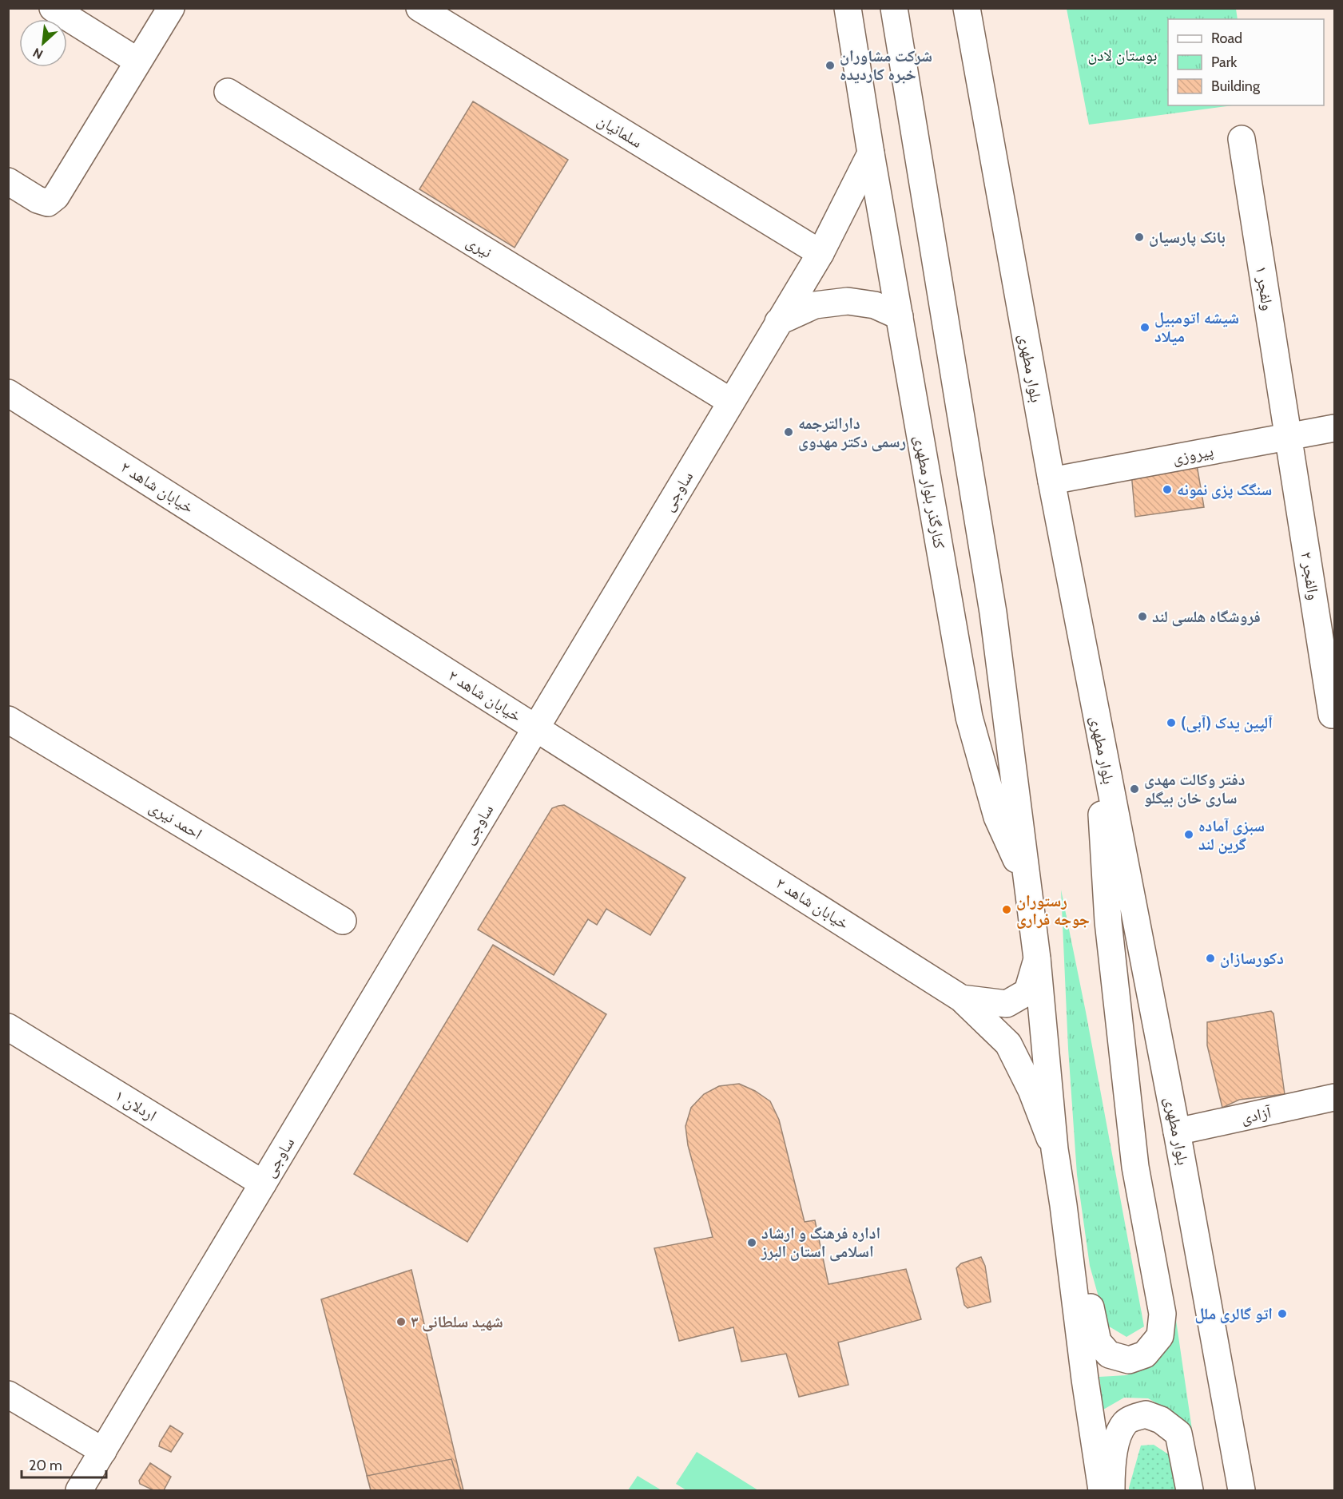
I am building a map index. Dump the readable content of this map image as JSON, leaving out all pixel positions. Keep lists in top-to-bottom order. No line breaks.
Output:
{"streets":{"street":["سلمانیان","نیری","ولفجر ۱","بلوار مطهری","پیروزی","خیابان شاهد ۲","ساوجی","کنارگذر بلوار مطهری","والفجر ۲","احمد نیری","اردلان ۱","آزادی"]},"crossings":[["سلمانیان","ساوجی"],["نیری","ساوجی"],["ولفجر ۱","پیروزی"],["ولفجر ۱","والفجر ۲"],["بلوار مطهری","پیروزی"],["بلوار مطهری","آزادی"],["پیروزی","والفجر ۲"],["خیابان شاهد ۲","ساوجی"],["ساوجی","کنارگذر بلوار مطهری"],["ساوجی","اردلان ۱"]],"parks":["بوستان لادن"],"places":["شرکت مشاوران خبره کاردیده","بانک پارسیان","شیشه اتومبیل میلاد","دارالترجمه رسمی دکتر مهدوی","سنگک پزی نمونه","فروشگاه هلسی لند","آلپین یدک (آبی)","دفتر وکالت مهدی ساری خان بیگلو","سبزی آماده گرین لند","رستوران جوجه فراری","دکورسازان","اداره فرهنگ و ارشاد اسلامی استان البرز","اتو گالری ملل","شهید سلطانی ۳"],"legend":["Road","Park","Building"],"scale_bar":"20 m","north":"bottom left"}
